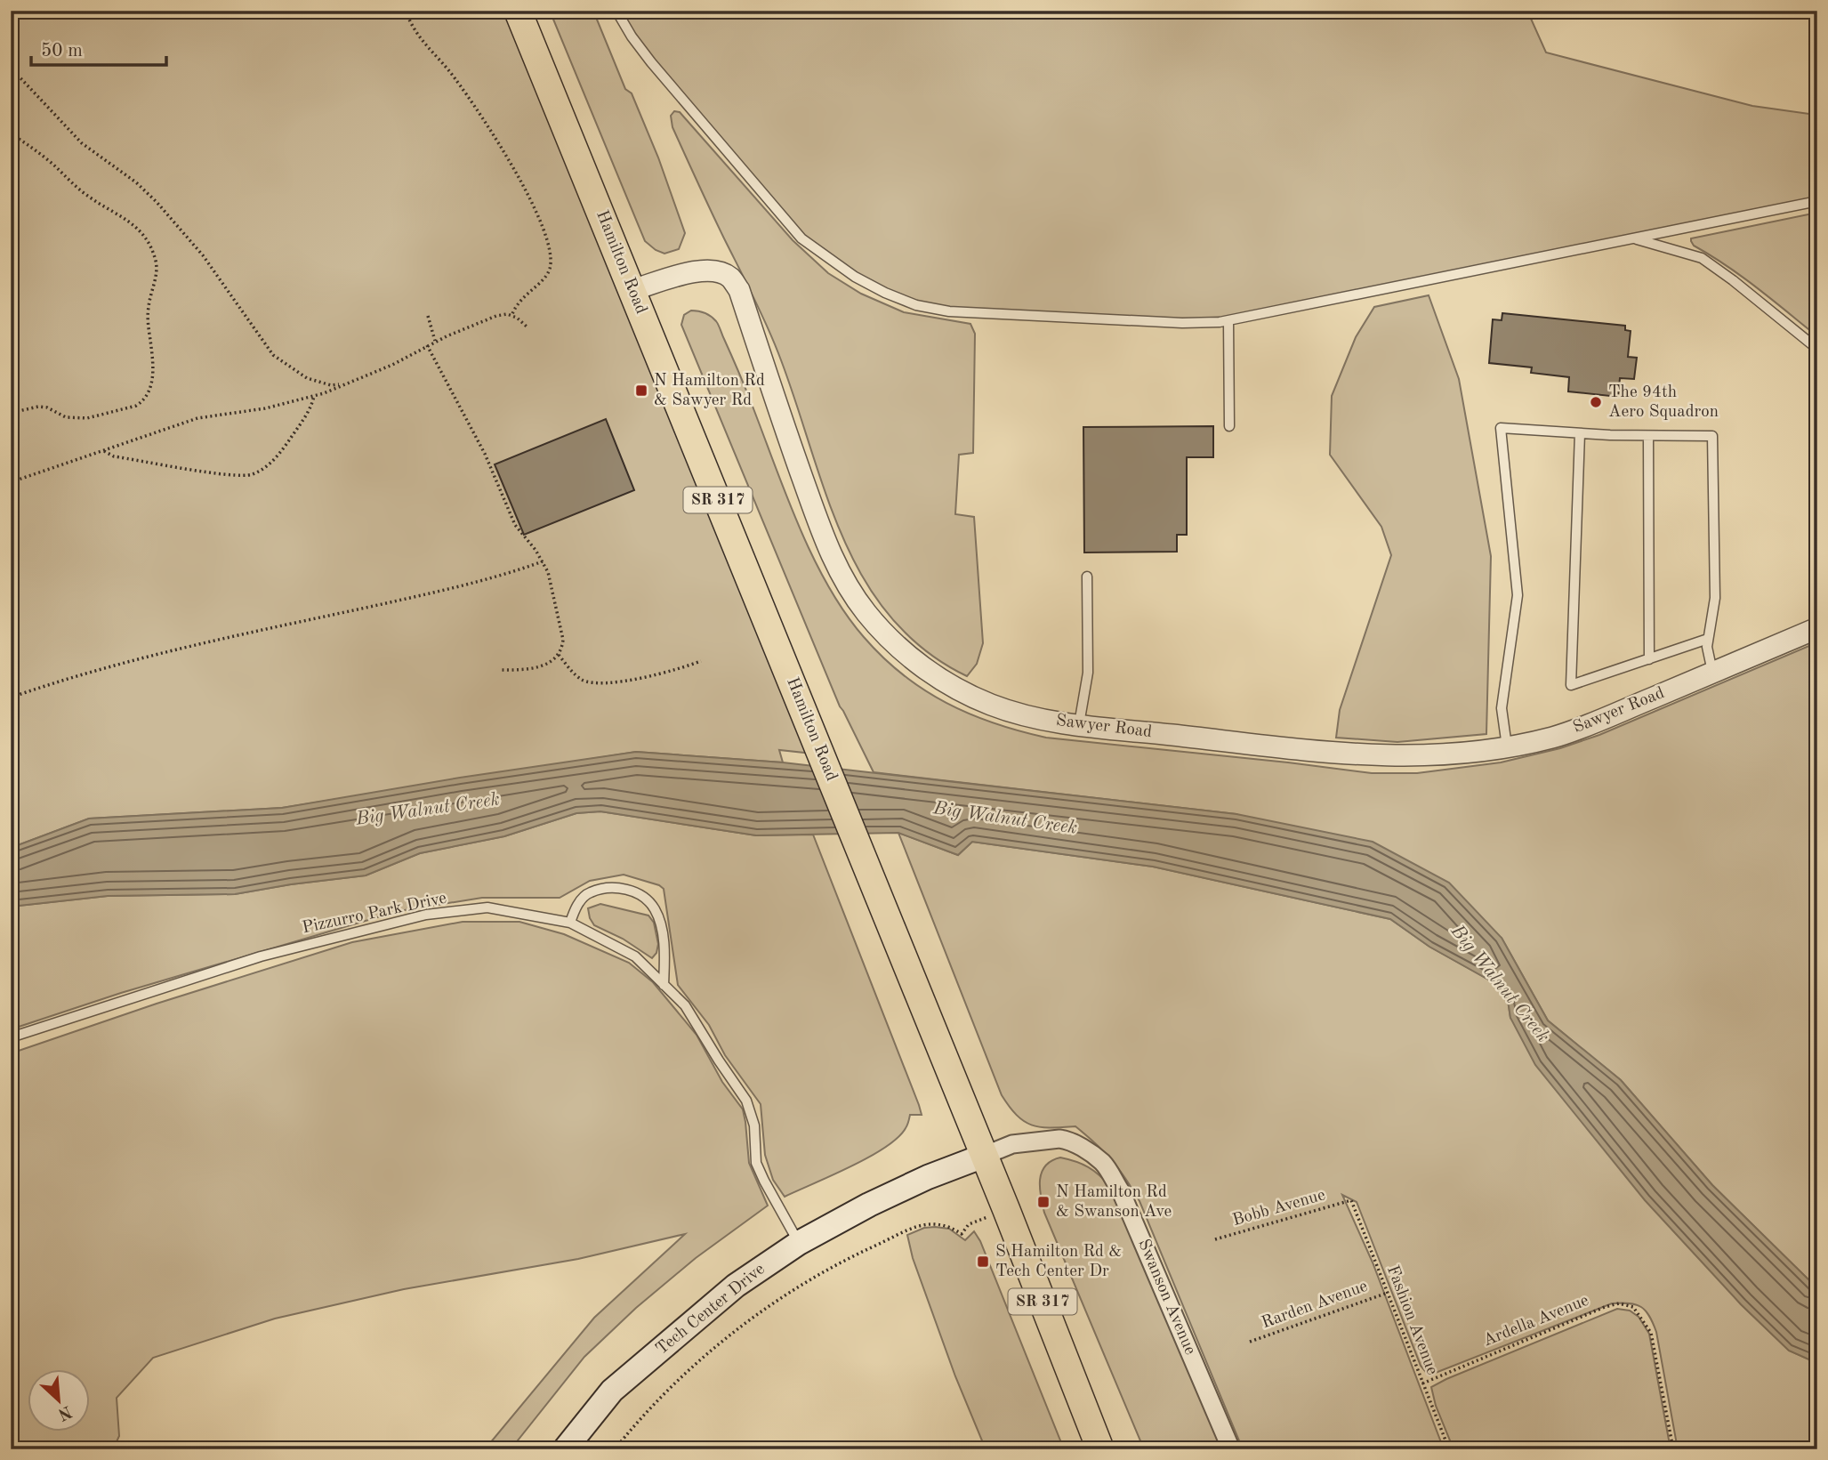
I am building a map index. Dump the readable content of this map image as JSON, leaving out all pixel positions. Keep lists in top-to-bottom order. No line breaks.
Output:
{"streets":{"main road":["Hamilton Road","SR 317","Tech Center Drive"],"street":["Sawyer Road","Swanson Avenue"],"lane":["Pizzurro Park Drive"],"path":["Bobb Avenue","Rarden Avenue","Fashion Avenue","Ardella Avenue"]},"crossings":[["Hamilton Road","Sawyer Road"],["Hamilton Road","Swanson Avenue"],["Hamilton Road","Tech Center Drive"],["Pizzurro Park Drive","Tech Center Drive"],["Bobb Avenue","Fashion Avenue"],["Swanson Avenue","Tech Center Drive"],["Rarden Avenue","Fashion Avenue"],["Fashion Avenue","Ardella Avenue"]],"water":["Big Walnut Creek"],"places":{"transit":["N Hamilton Rd & Sawyer Rd","N Hamilton Rd & Swanson Ave","S Hamilton Rd & Tech Center Dr"],"other":["The 94th Aero Squadron"]},"scale_bar":"50 m","north":"bottom right"}
